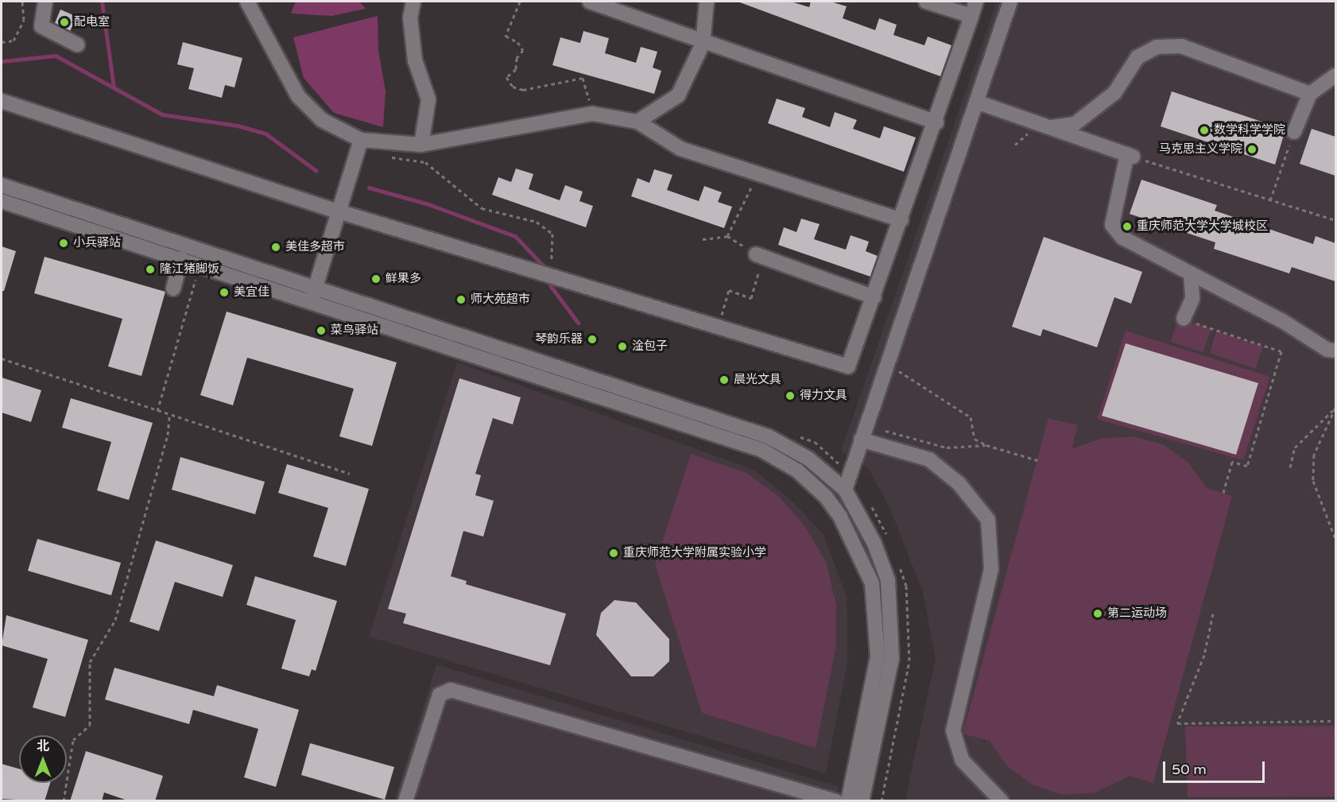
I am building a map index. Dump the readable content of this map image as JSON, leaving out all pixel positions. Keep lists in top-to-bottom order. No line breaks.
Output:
{"places":["配电室","数学科学学院","马克思主义学院","重庆师范大学大学城校区","小兵驿站","美佳多超市","隆江猪脚饭","鲜果多","美宜佳","师大苑超市","菜鸟驿站","琴韵乐器","淦包子","晨光文具","得力文具","重庆师范大学附属实验小学","第二运动场"],"scale_bar":"50 m","north":"top"}
